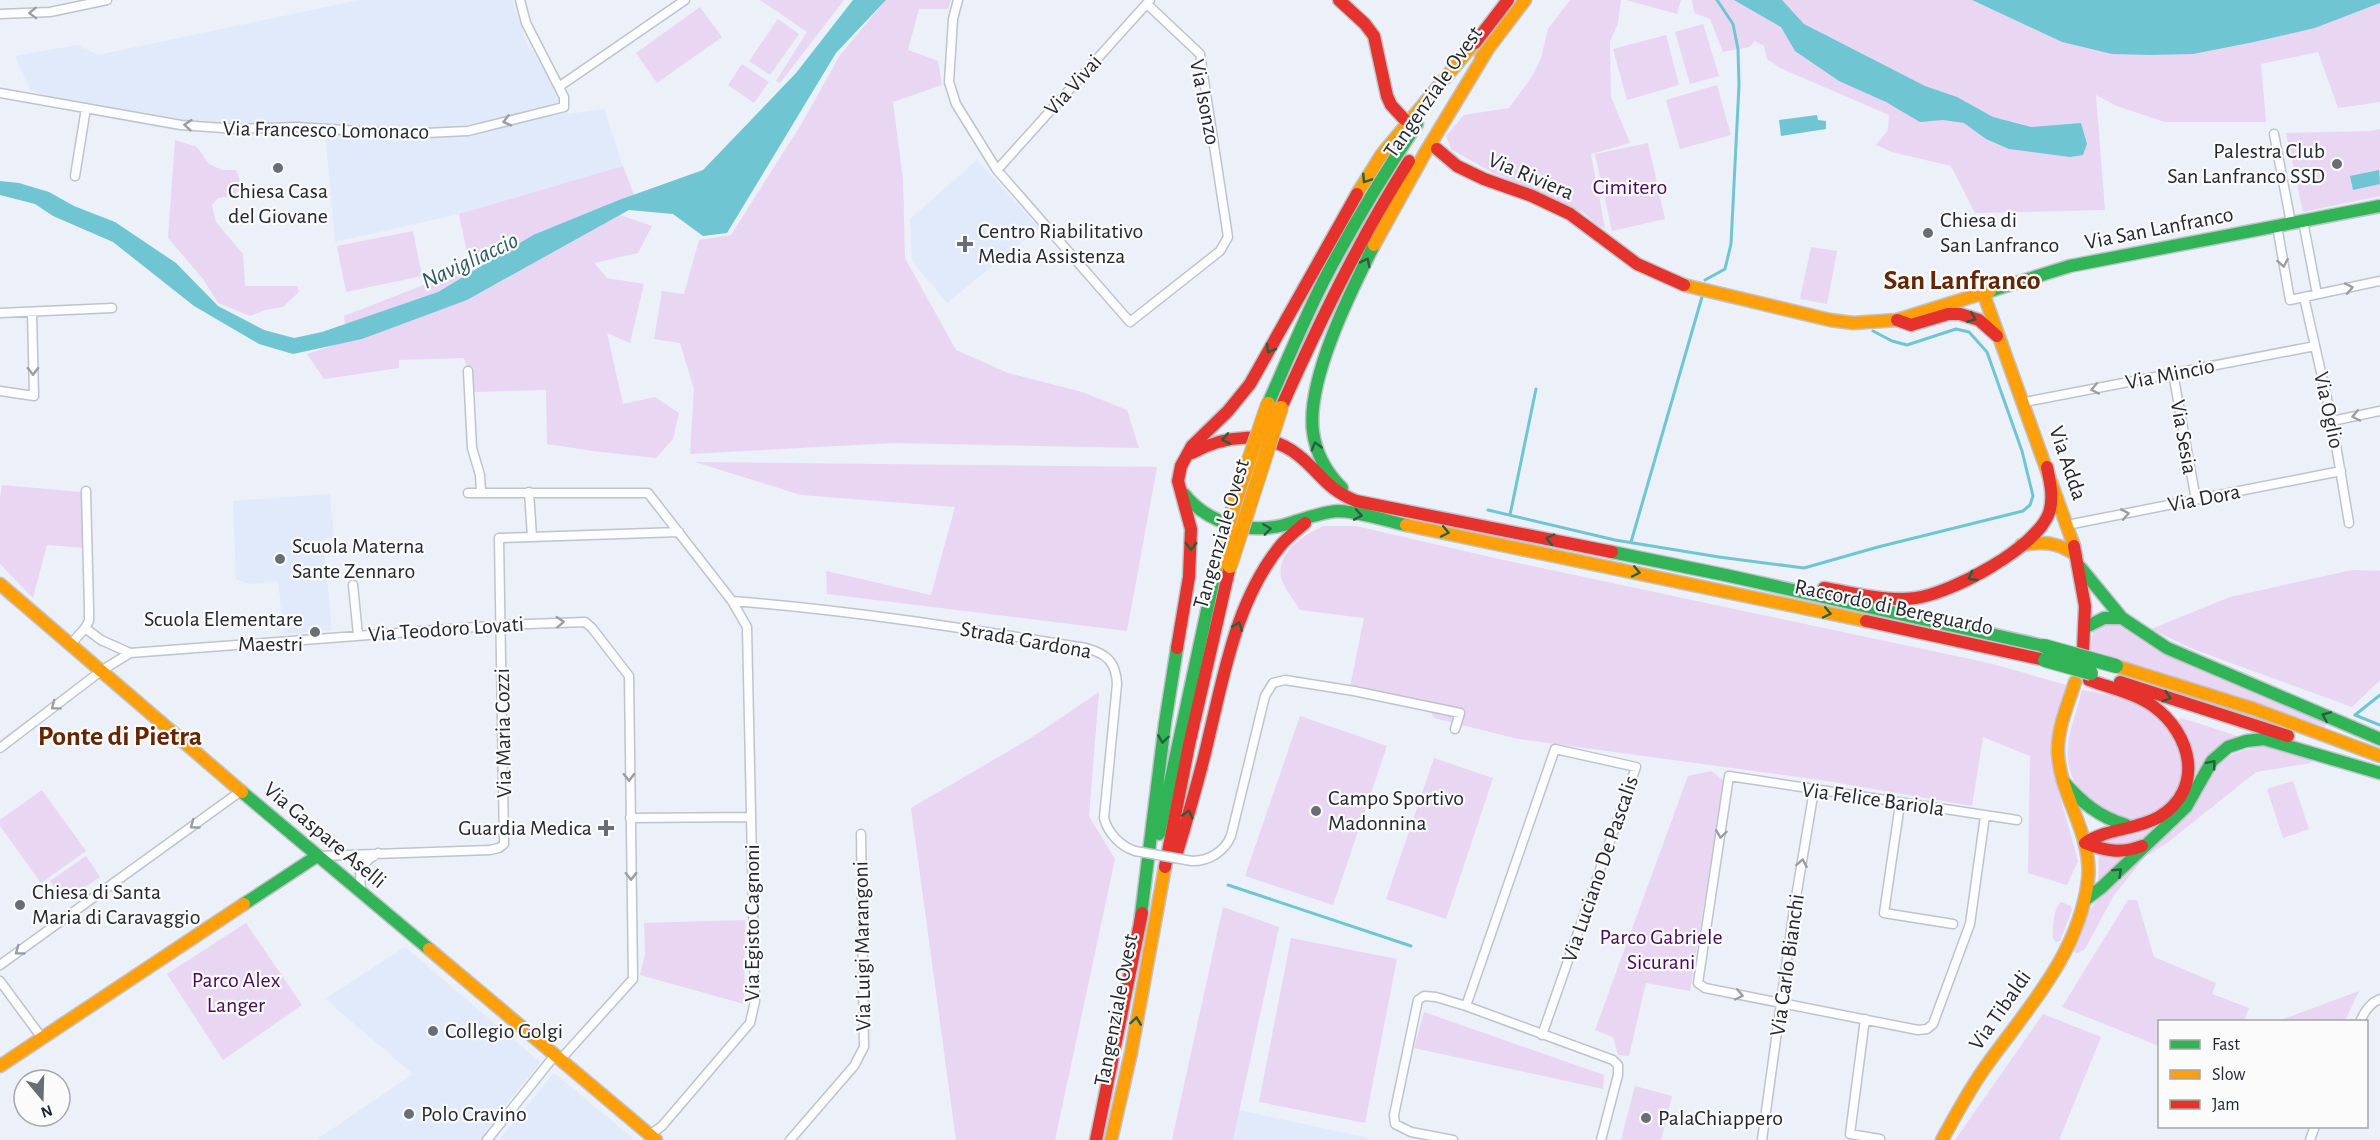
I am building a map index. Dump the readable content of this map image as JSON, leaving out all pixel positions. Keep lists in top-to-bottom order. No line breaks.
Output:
{"streets":{"main road":["Tangenziale Ovest","Via Riviera","Via San Lanfranco","Via Adda","Raccordo di Bereguardo","Via Gaspare Aselli","Via Tibaldi"],"street":["Via Vivai","Via Isonzo","Via Francesco Lomonaco","Via Mincio","Via Oglio","Via Sesia","Via Dora","Via Teodoro Lovati","Strada Gardona","Via Maria Cozzi","Via Felice Bariola","Via Luciano De Pascalis","Via Egisto Cagnoni","Via Luigi Marangoni","Via Carlo Bianchi"]},"crossings":[["Via Vivai","Via Isonzo"],["Via Riviera","Via San Lanfranco"],["Via San Lanfranco","Via Adda"],["Via Mincio","Via Oglio"],["Via Mincio","Via Sesia"],["Via Mincio","Via Adda"],["Via Oglio","Via Dora"],["Via Sesia","Via Dora"],["Via Adda","Via Dora"],["Via Teodoro Lovati","Via Maria Cozzi"],["Via Teodoro Lovati","Via Gaspare Aselli"],["Strada Gardona","Via Egisto Cagnoni"],["Via Felice Bariola","Via Carlo Bianchi"],["Via Gaspare Aselli","Via Egisto Cagnoni"]],"one_way":["Via Francesco Lomonaco","Via Mincio","Via Dora","Via Carlo Bianchi"],"districts":["San Lanfranco","Ponte di Pietra"],"water":["Navigliaccio"],"parks":["Cimitero","Parco Gabriele Sicurani","Parco Alex Langer"],"places":{"other":["Palestra Club San Lanfranco SSD","Chiesa Casa del Giovane","Chiesa di San Lanfranco","Scuola Materna Sante Zennaro","Scuola Elementare Maestri","Campo Sportivo Madonnina","Chiesa di Santa Maria di Caravaggio","Collegio Golgi","Polo Cravino","PalaChiappero"],"health":["Centro Riabilitativo Media Assistenza","Guardia Medica"]},"legend":["Fast","Slow","Jam"],"north":"bottom"}
